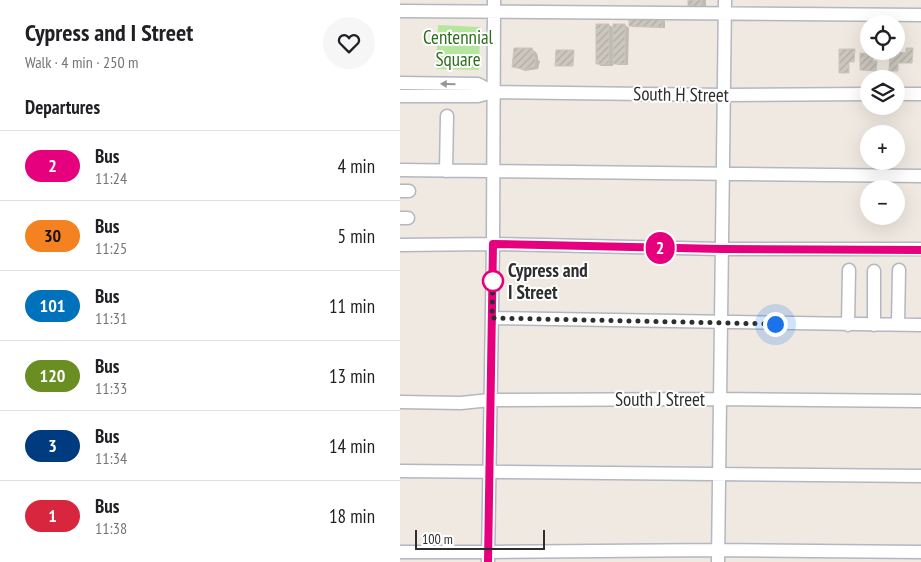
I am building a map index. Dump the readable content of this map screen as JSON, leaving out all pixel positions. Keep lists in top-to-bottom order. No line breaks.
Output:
{"streets":{"street":["South H Street","South J Street"]},"parks":["Centennial Square"],"places":["Cypress and I Street"],"lines":["bus line 2"],"scale_bar":"100 m","page":{"heading":[["Cypress and I Street","Walk · 4 min · 250 m"],"Departures"],"on_map":"2","map_buttons":["+","−"],"list":[{"mark":"2","name":"Bus","note":"11:24","value":"4 min"},{"mark":"30","name":"Bus","note":"11:25","value":"5 min"},{"mark":"101","name":"Bus","note":"11:31","value":"11 min"},{"mark":"120","name":"Bus","note":"11:33","value":"13 min"},{"mark":"3","name":"Bus","note":"11:34","value":"14 min"},{"mark":"1","name":"Bus","note":"11:38","value":"18 min"}],"scale":"100 m"}}
